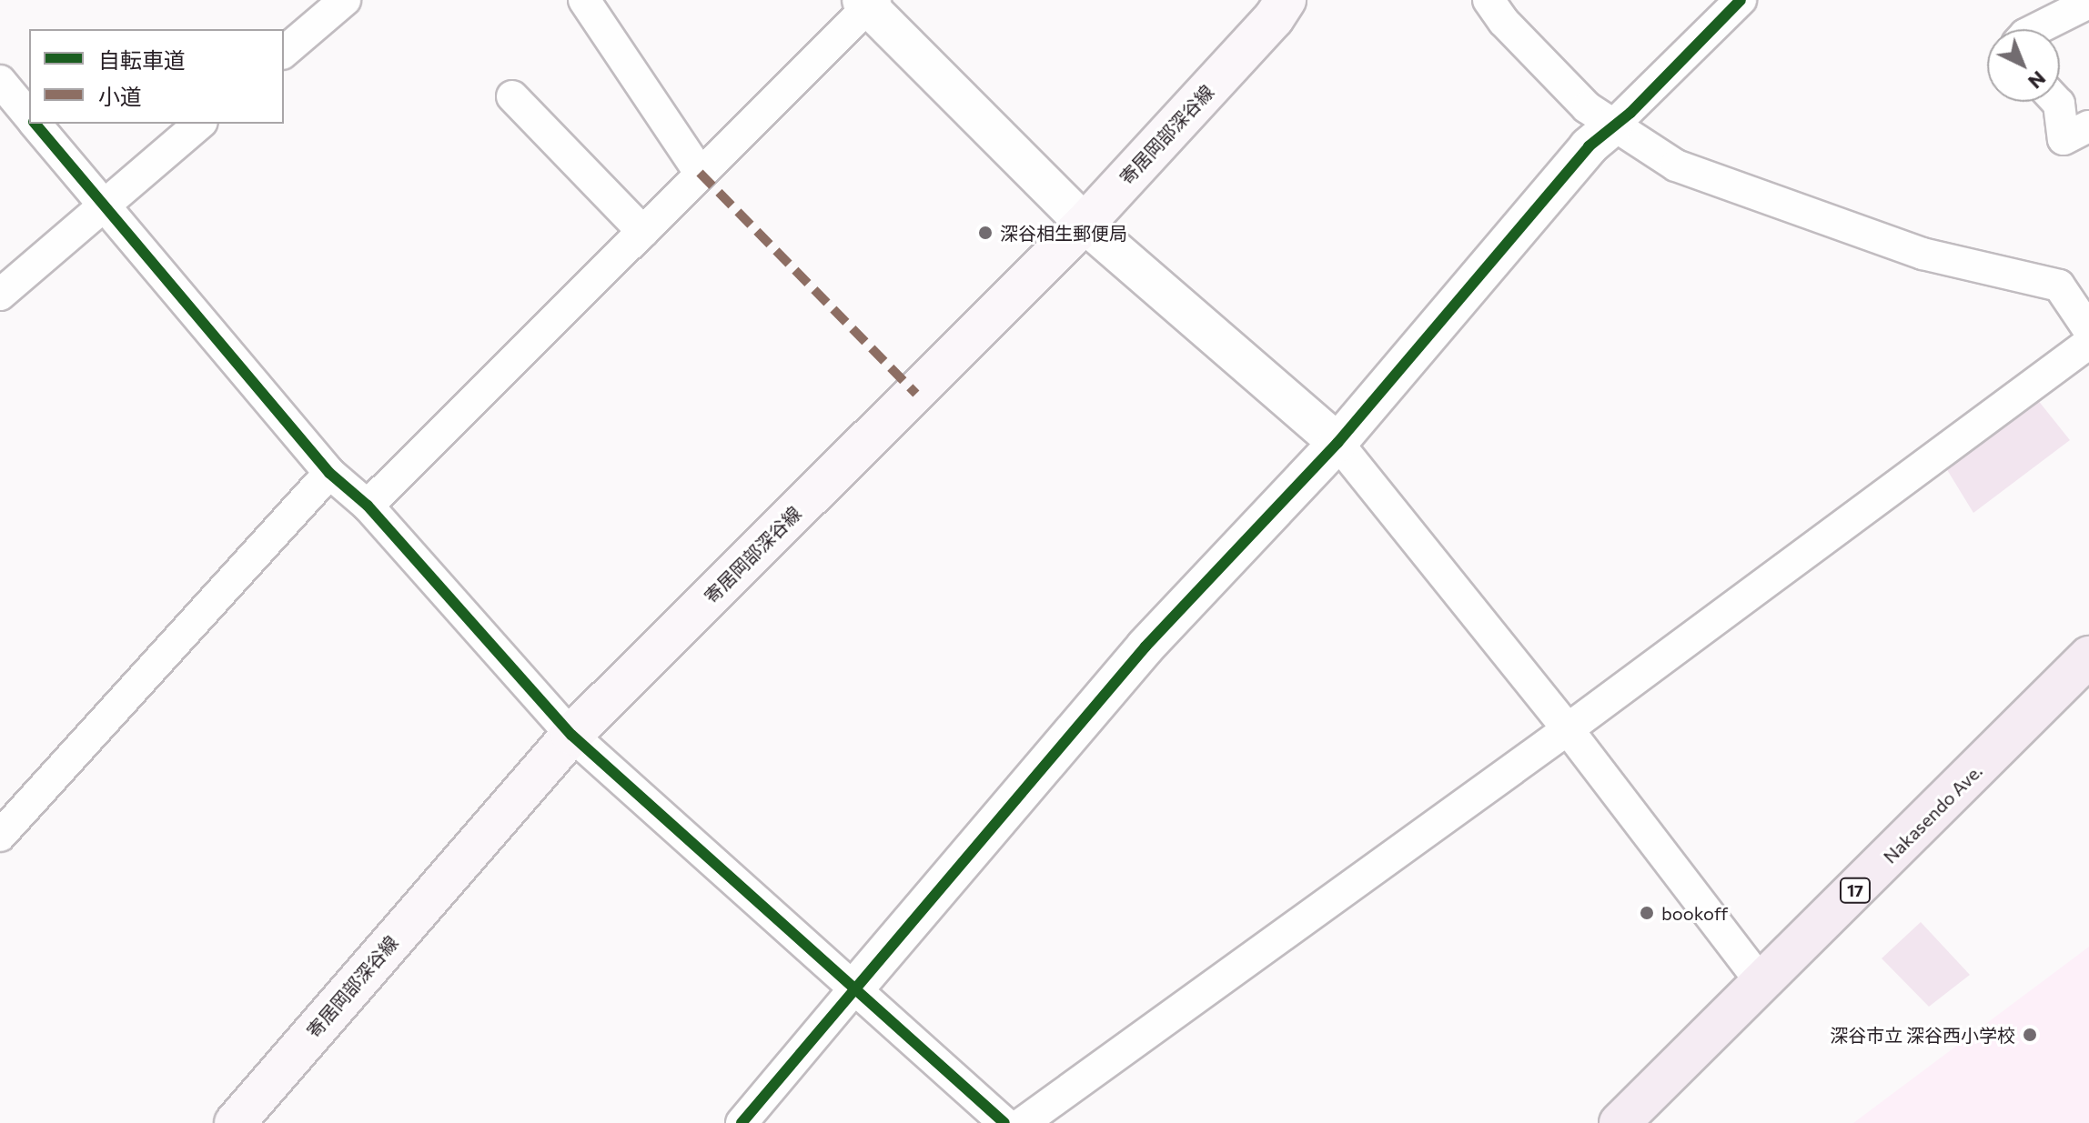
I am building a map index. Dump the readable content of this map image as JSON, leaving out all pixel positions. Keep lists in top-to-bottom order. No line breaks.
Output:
{"streets":{"highway":["Nakasendo Ave.","17"],"main road":["寄居岡部深谷線"]},"places":["深谷相生郵便局","bookoff","深谷市立 深谷西小学校"],"legend":["自転車道","小道"],"north":"bottom right"}
